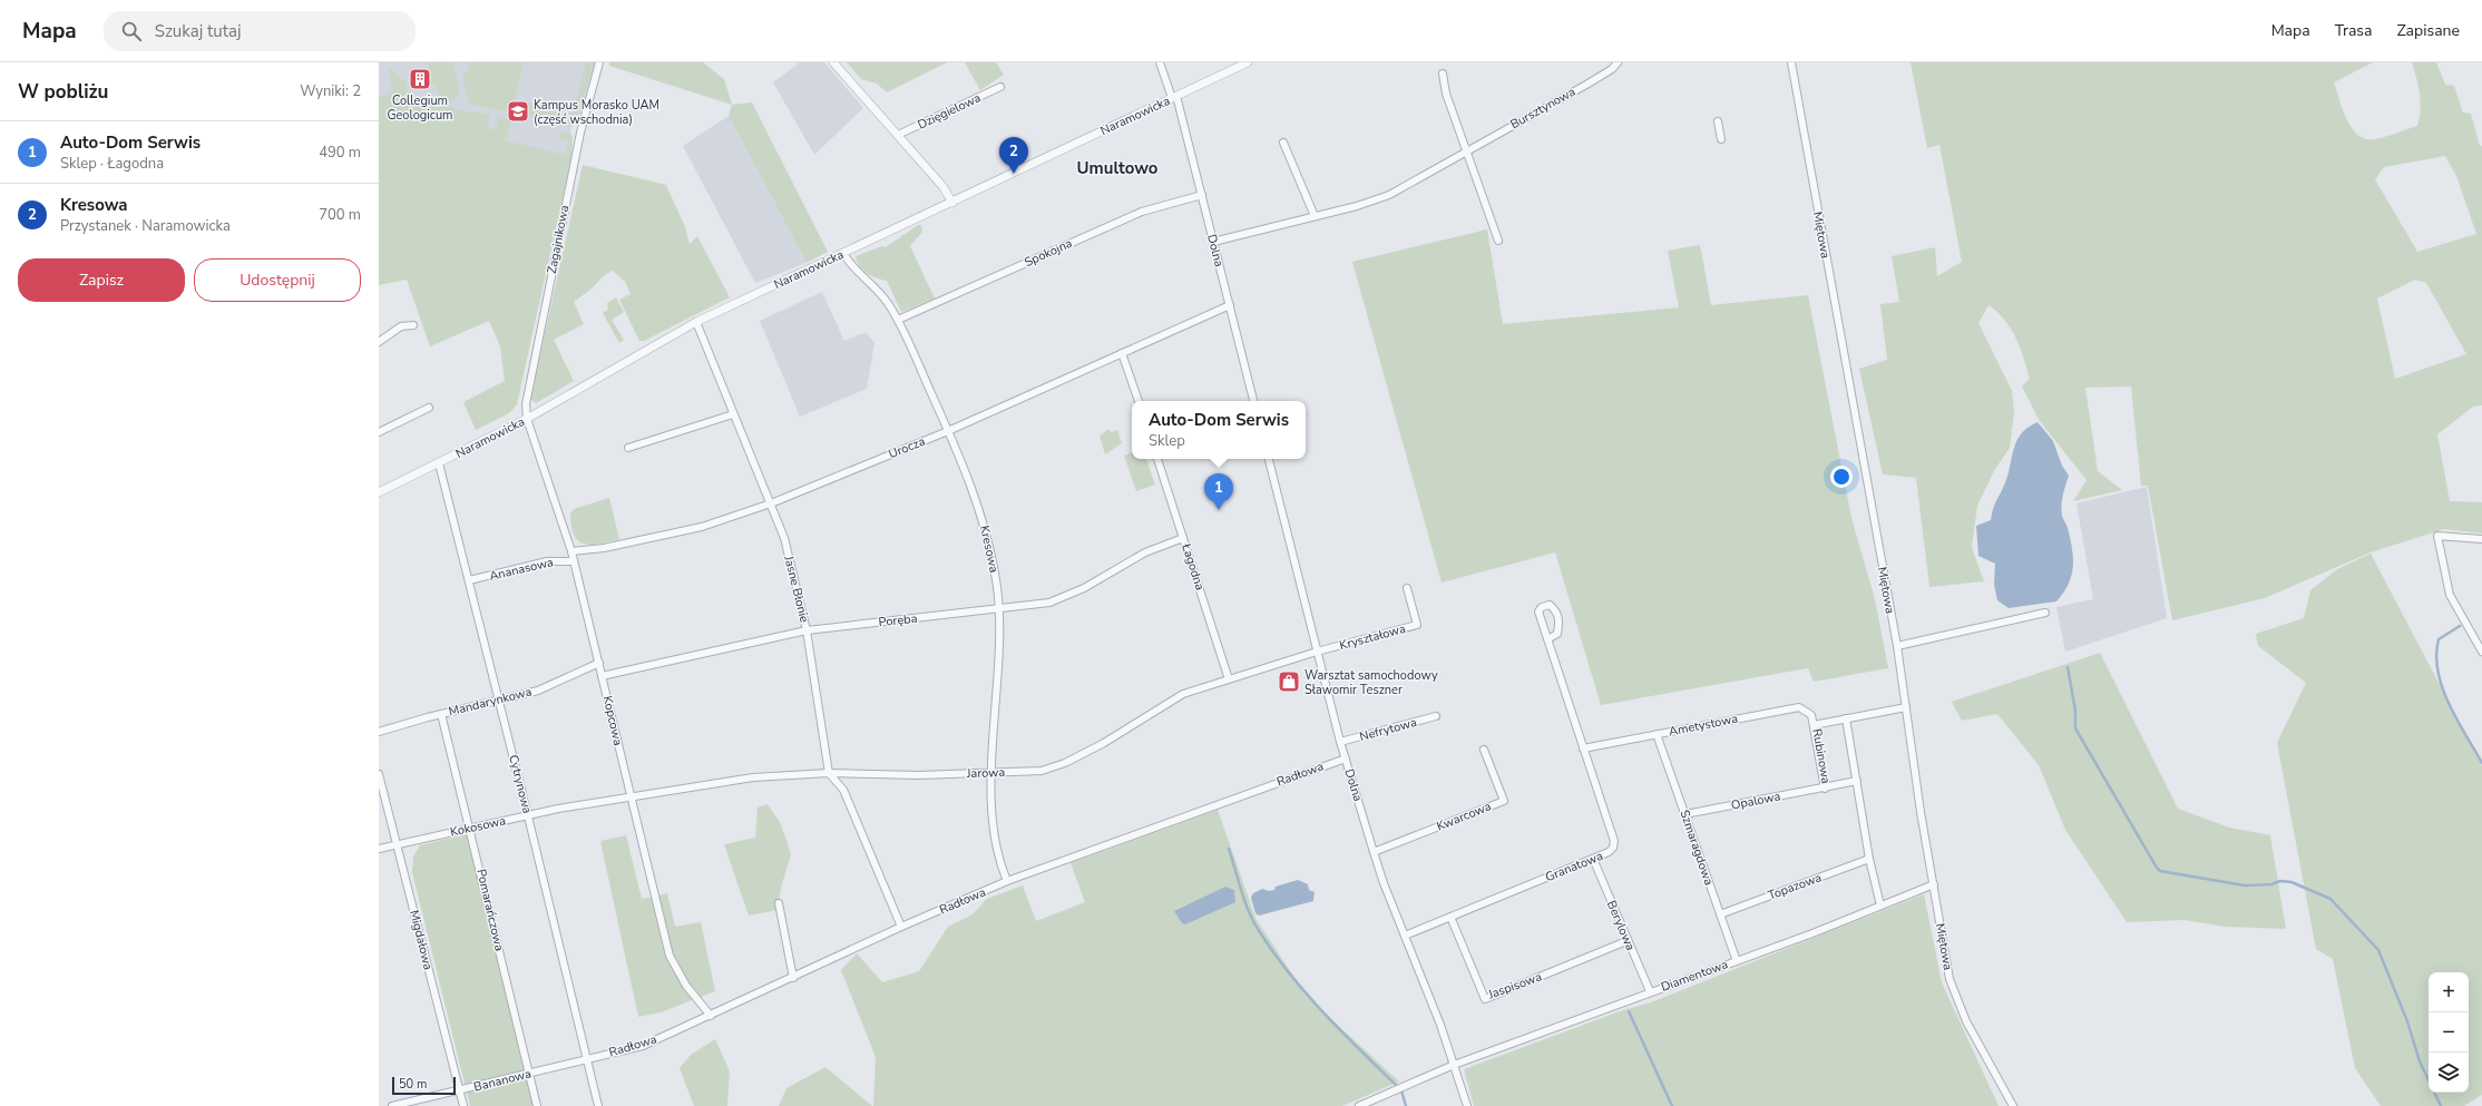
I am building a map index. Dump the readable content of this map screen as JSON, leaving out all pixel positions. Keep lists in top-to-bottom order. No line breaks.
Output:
{"streets":{"street":["Bursztynowa","Dzięgielowa","Naramowicka","Miętowa","Zagajnikowa","Dolna","Spokojna","Urocza","Kresowa","Łagodna","Ananasowa","Jasne Błonie","Poręba","Kryształowa","Mandarynkowa","Kopcowa","Ametystowa","Nefrytowa","Rubinowa","Jarowa","Radłowa","Cytrynowa","Opalowa","Kwarcowa","Kokosowa","Szmaragdowa","Granatowa","Topazowa","Pomarańczowa","Berylowa","Migdałowa","Diamentowa","Jaspisowa","Bananowa"]},"crossings":[["Bursztynowa","Dolna"],["Naramowicka","Zagajnikowa"],["Naramowicka","Dolna"],["Naramowicka","Kresowa"],["Naramowicka","Jasne Błonie"],["Naramowicka","Kopcowa"],["Naramowicka","Cytrynowa"],["Miętowa","Rubinowa"],["Miętowa","Diamentowa"],["Zagajnikowa","Kopcowa"],["Dolna","Spokojna"],["Dolna","Urocza"],["Dolna","Kryształowa"],["Dolna","Nefrytowa"],["Dolna","Jarowa"],["Dolna","Radłowa"],["Dolna","Kwarcowa"],["Dolna","Granatowa"],["Dolna","Diamentowa"],["Spokojna","Kresowa"],["Urocza","Kresowa"],["Urocza","Jasne Błonie"],["Urocza","Kopcowa"],["Kresowa","Poręba"],["Kresowa","Jarowa"],["Kresowa","Radłowa"],["Łagodna","Poręba"],["Łagodna","Jarowa"],["Ananasowa","Kopcowa"],["Ananasowa","Cytrynowa"],["Jasne Błonie","Poręba"],["Jasne Błonie","Jarowa"],["Poręba","Kopcowa"],["Kryształowa","Jarowa"],["Mandarynkowa","Kopcowa"],["Mandarynkowa","Cytrynowa"],["Mandarynkowa","Pomarańczowa"],["Kopcowa","Jarowa"],["Kopcowa","Radłowa"],["Kopcowa","Kokosowa"],["Ametystowa","Rubinowa"],["Ametystowa","Szmaragdowa"],["Ametystowa","Granatowa"],["Rubinowa","Opalowa"],["Jarowa","Kokosowa"],["Radłowa","Cytrynowa"],["Radłowa","Bananowa"],["Cytrynowa","Kokosowa"],["Cytrynowa","Bananowa"],["Opalowa","Szmaragdowa"],["Kokosowa","Pomarańczowa"],["Kokosowa","Migdałowa"],["Szmaragdowa","Topazowa"],["Szmaragdowa","Diamentowa"],["Granatowa","Berylowa"],["Granatowa","Jaspisowa"],["Pomarańczowa","Bananowa"],["Berylowa","Diamentowa"],["Berylowa","Jaspisowa"],["Migdałowa","Bananowa"]],"districts":["Umultowo"],"places":{"building":["Collegium Geologicum"],"school or university":["Kampus Morasko UAM (część wschodnia)"],"shop":["Warsztat samochodowy Sławomir Teszner"]},"scale_bar":"50 m","page":{"header":"Mapa","search":"Szukaj tutaj","nav":["Mapa","Trasa","Zapisane"],"heading":["W pobliżu","Wyniki: 2"],"list":[{"mark":"1","name":"Auto-Dom Serwis","note":"Sklep · Łagodna","value":"490 m"},{"mark":"2","name":"Kresowa","note":"Przystanek · Naramowicka","value":"700 m"}],"pins":["2","1"],"buttons":["Zapisz","Udostępnij"],"popup":["Auto-Dom Serwis","Sklep"],"map_buttons":["+","−"],"scale":"50 m"}}
